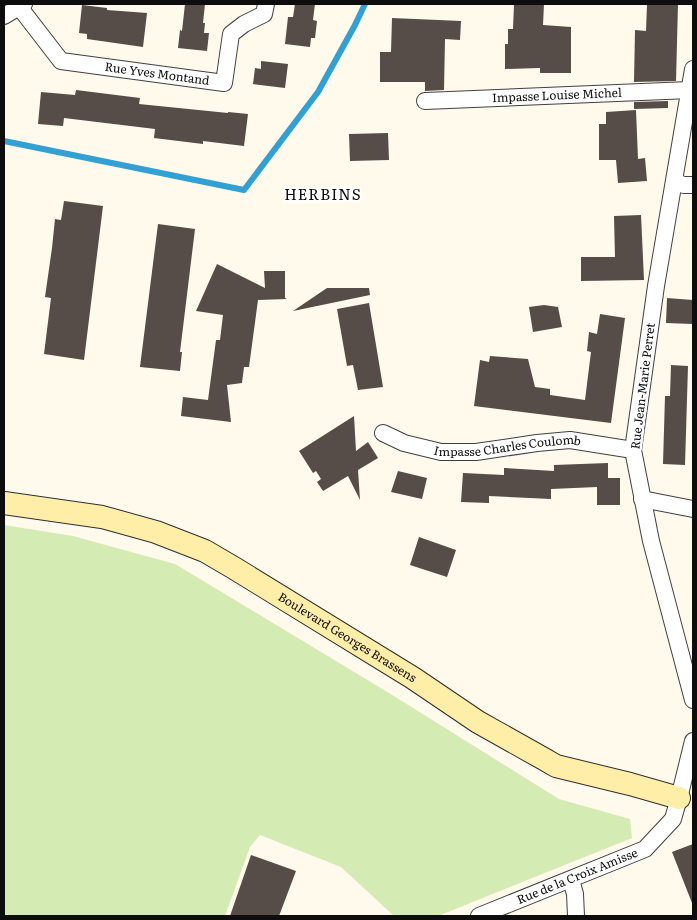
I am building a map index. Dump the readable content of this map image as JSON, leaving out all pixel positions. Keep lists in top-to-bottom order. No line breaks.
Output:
{"streets":{"street":["Rue Yves Montand","Impasse Louise Michel","Rue Jean-Marie Perret","Impasse Charles Coulomb","Boulevard Georges Brassens","Rue de la Croix Amisse"]},"crossings":[["Impasse Louise Michel","Rue Jean-Marie Perret"],["Rue Jean-Marie Perret","Impasse Charles Coulomb"],["Boulevard Georges Brassens","Rue de la Croix Amisse"]],"districts":["HERBINS"]}
